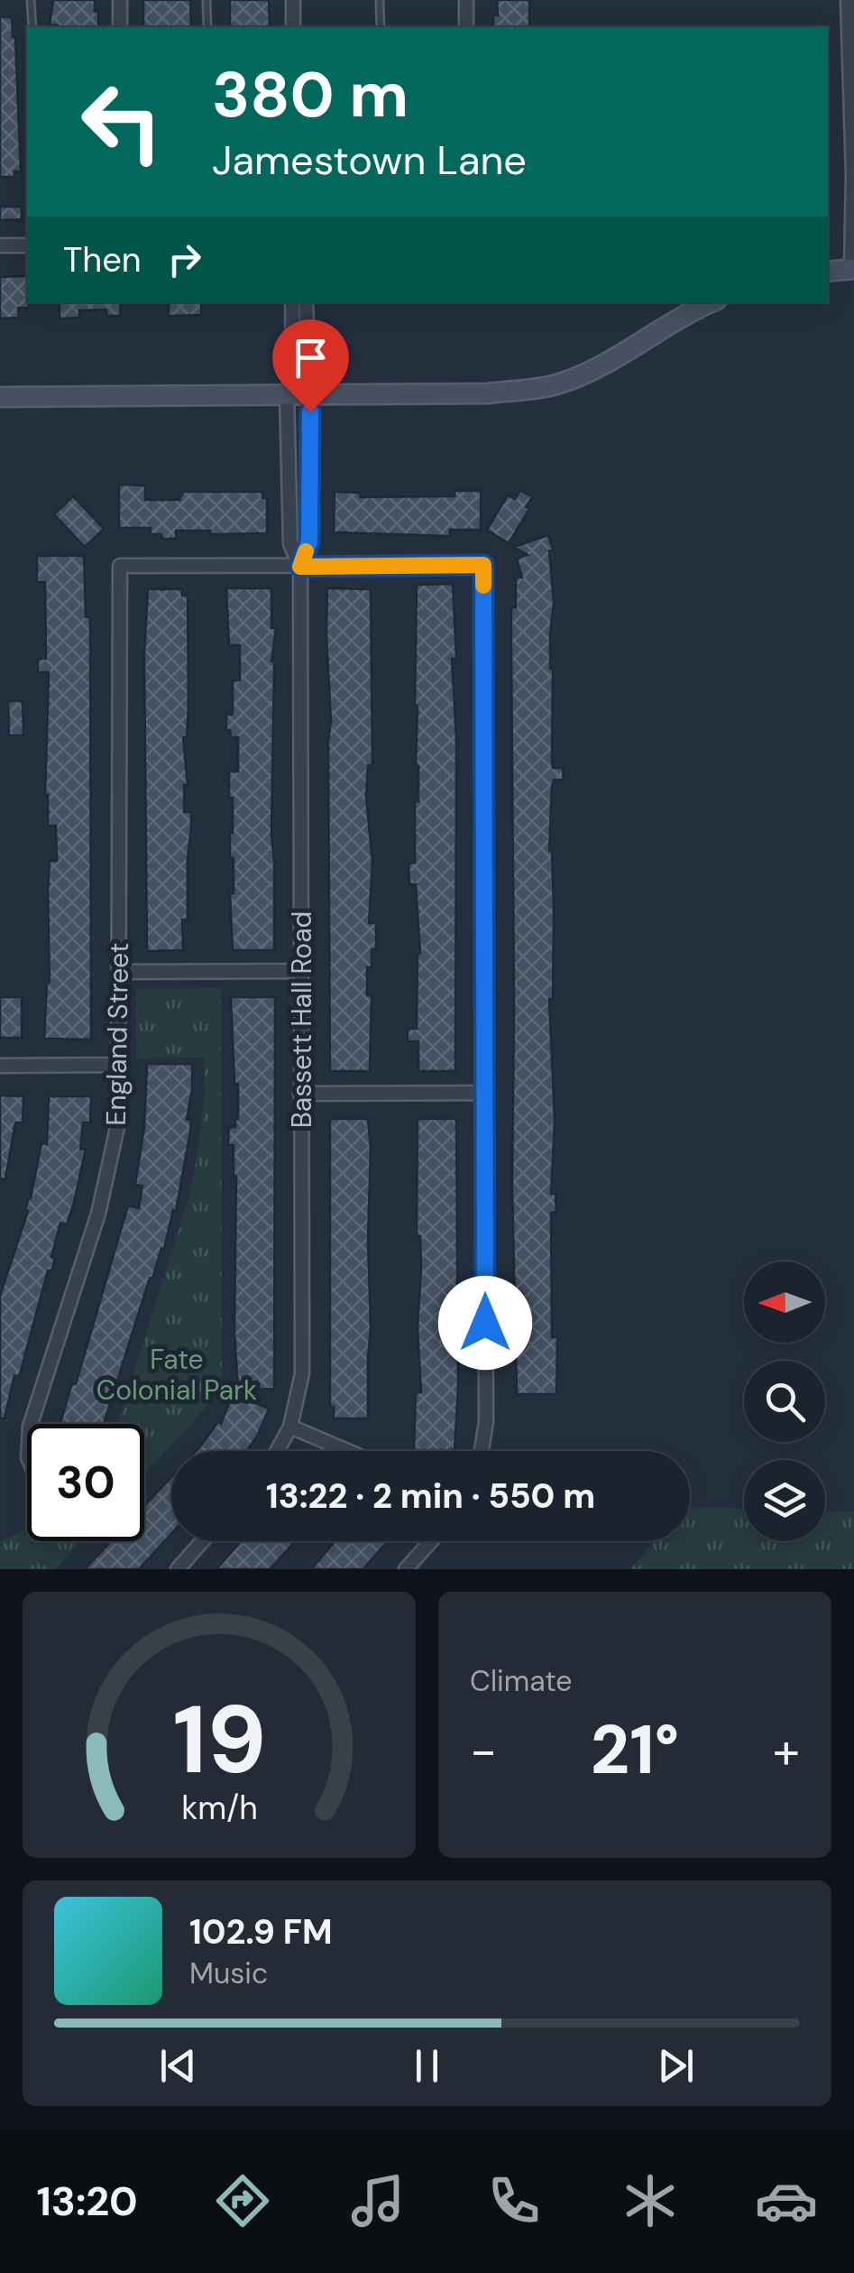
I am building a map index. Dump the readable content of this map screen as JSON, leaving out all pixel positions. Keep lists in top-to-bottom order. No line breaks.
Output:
{"streets":{"street":["Bassett Hall Road","England Street"]},"crossings":[["Bassett Hall Road","England Street"]],"parks":["Fate Colonial Park"],"north":"left","page":{"turn":["380 m","Jamestown Lane"],"then":"Then","limit":"30","trip":"13:22 · 2 min · 550 m","tile":"Climate","heat":["−","21°","+"],"song":["102.9 FM","Music"],"tabs":"13:20","gauge":["19","km/h"]}}
